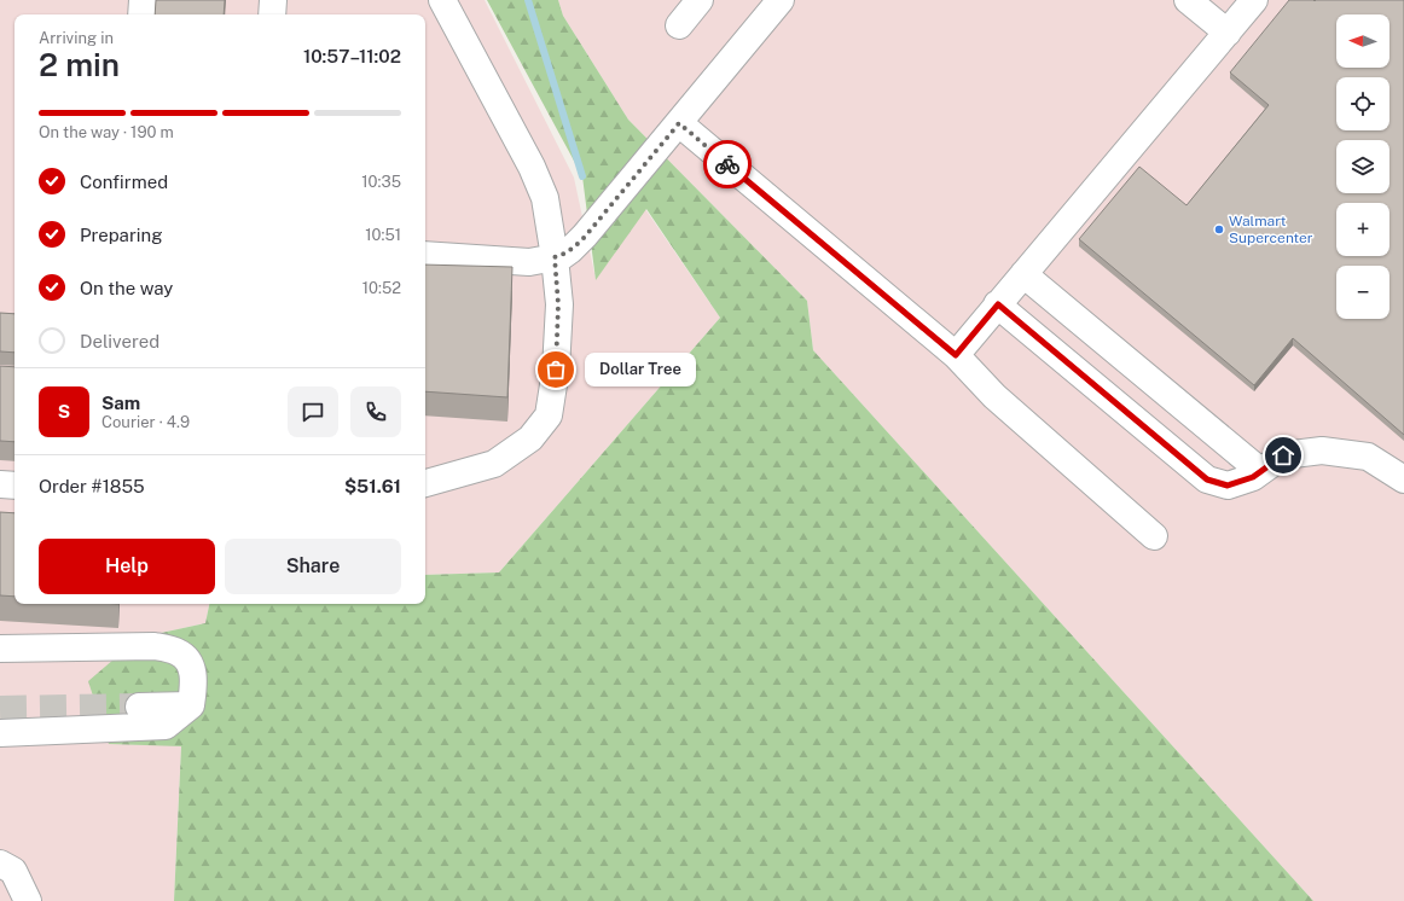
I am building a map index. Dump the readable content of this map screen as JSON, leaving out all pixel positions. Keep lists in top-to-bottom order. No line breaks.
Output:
{"places":["Walmart Supercenter","Dollar Tree"],"north":"left","page":{"map_buttons":["+","−"],"heading":["2 min","Arriving in","10:57–11:02"],"panel":["Sam","Courier · 4.9","Order #1855","$51.61"],"bar":"On the way · 190 m","list":[["Confirmed","10:35"],["Preparing","10:51"],["On the way","10:52"],"Delivered"],"bubble":"Dollar Tree","round":"S","buttons":["Help","Share"]}}
